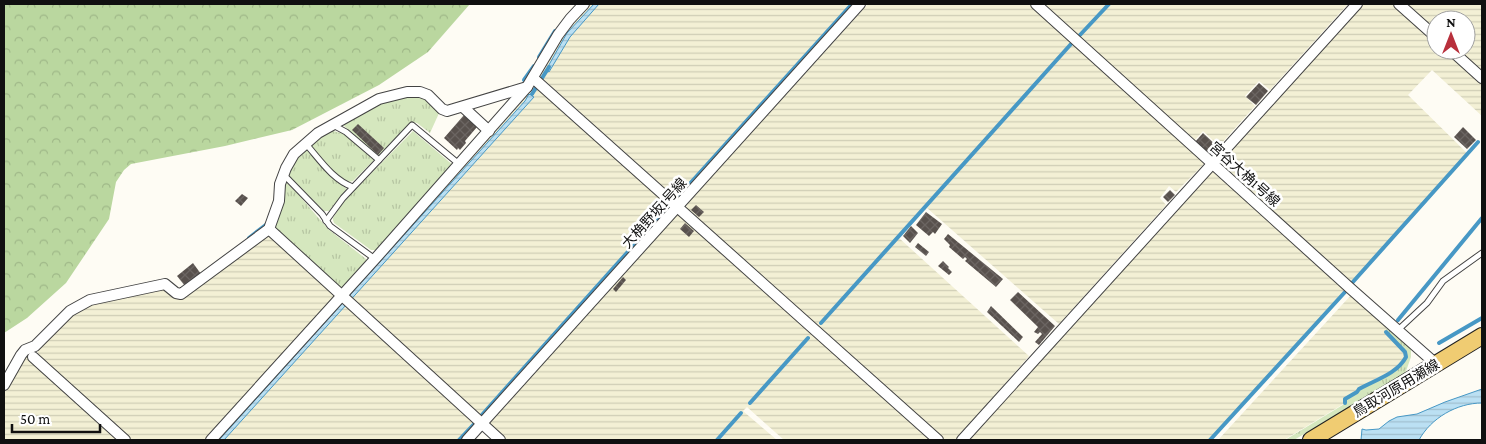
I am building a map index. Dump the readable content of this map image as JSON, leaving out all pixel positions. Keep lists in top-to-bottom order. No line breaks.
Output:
{"streets":{"main road":["鳥取河原用瀬線"],"street":["宮谷大桷1号線","大桷野坂1号線"]},"crossings":[["宮谷大桷1号線","鳥取河原用瀬線"]],"scale_bar":"50 m","north":"top"}
